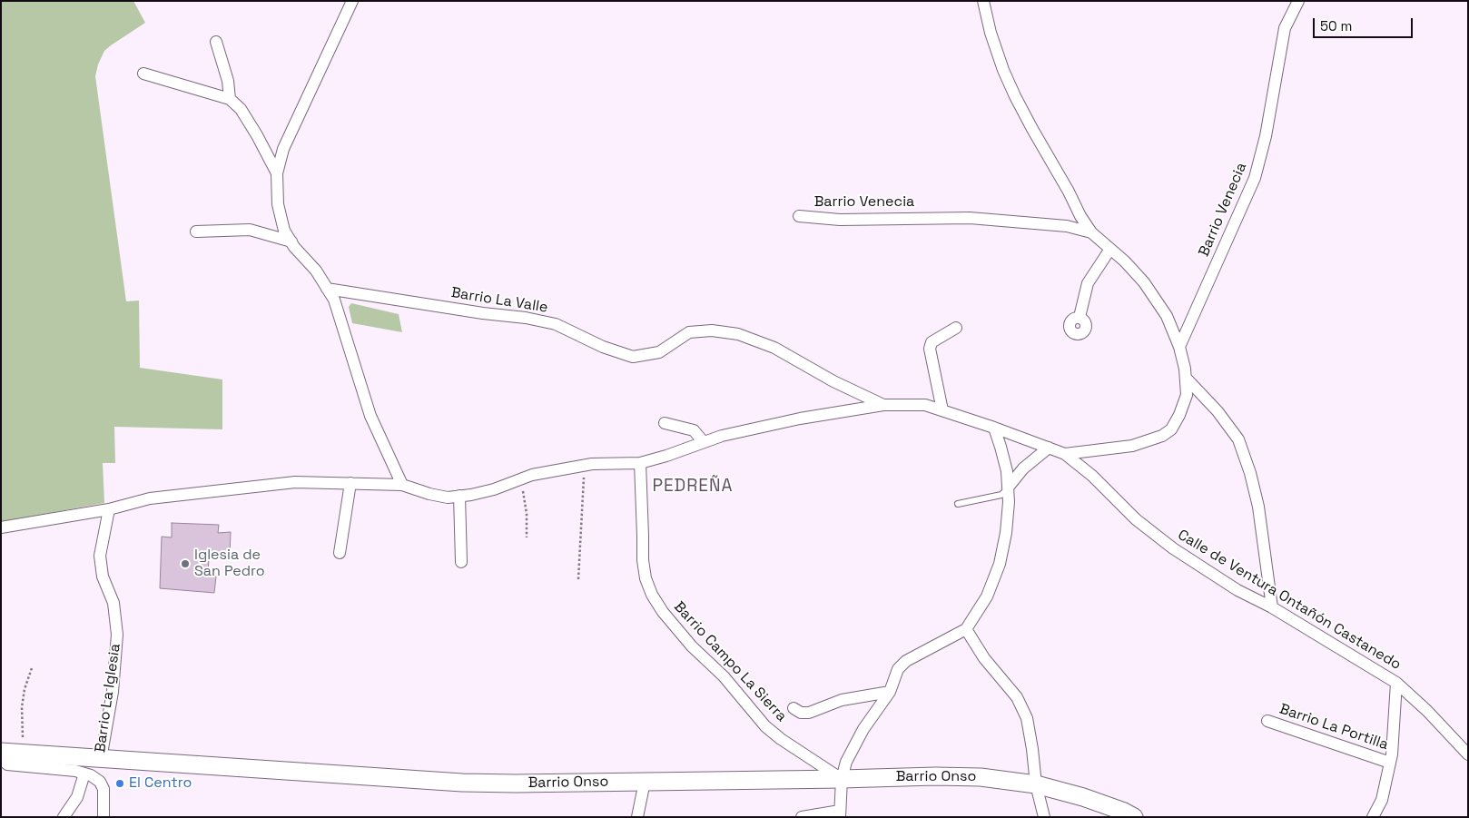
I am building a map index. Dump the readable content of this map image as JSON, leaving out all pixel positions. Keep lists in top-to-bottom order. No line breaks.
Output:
{"streets":{"main road":["Barrio La Iglesia","Barrio Onso"],"street":["Barrio Venecia","Barrio La Valle","Calle de Ventura Ontañón Castanedo","Barrio Campo La Sierra","Barrio La Portilla"]},"crossings":[["Barrio Venecia","Calle de Ventura Ontañón Castanedo"],["Barrio La Valle","Calle de Ventura Ontañón Castanedo"],["Calle de Ventura Ontañón Castanedo","Barrio Campo La Sierra"],["Calle de Ventura Ontañón Castanedo","Barrio La Iglesia"],["Calle de Ventura Ontañón Castanedo","Barrio La Portilla"],["Barrio Campo La Sierra","Barrio Onso"],["Barrio La Iglesia","Barrio Onso"]],"districts":["PEDREÑA"],"places":["Iglesia de San Pedro","El Centro"],"scale_bar":"50 m"}
